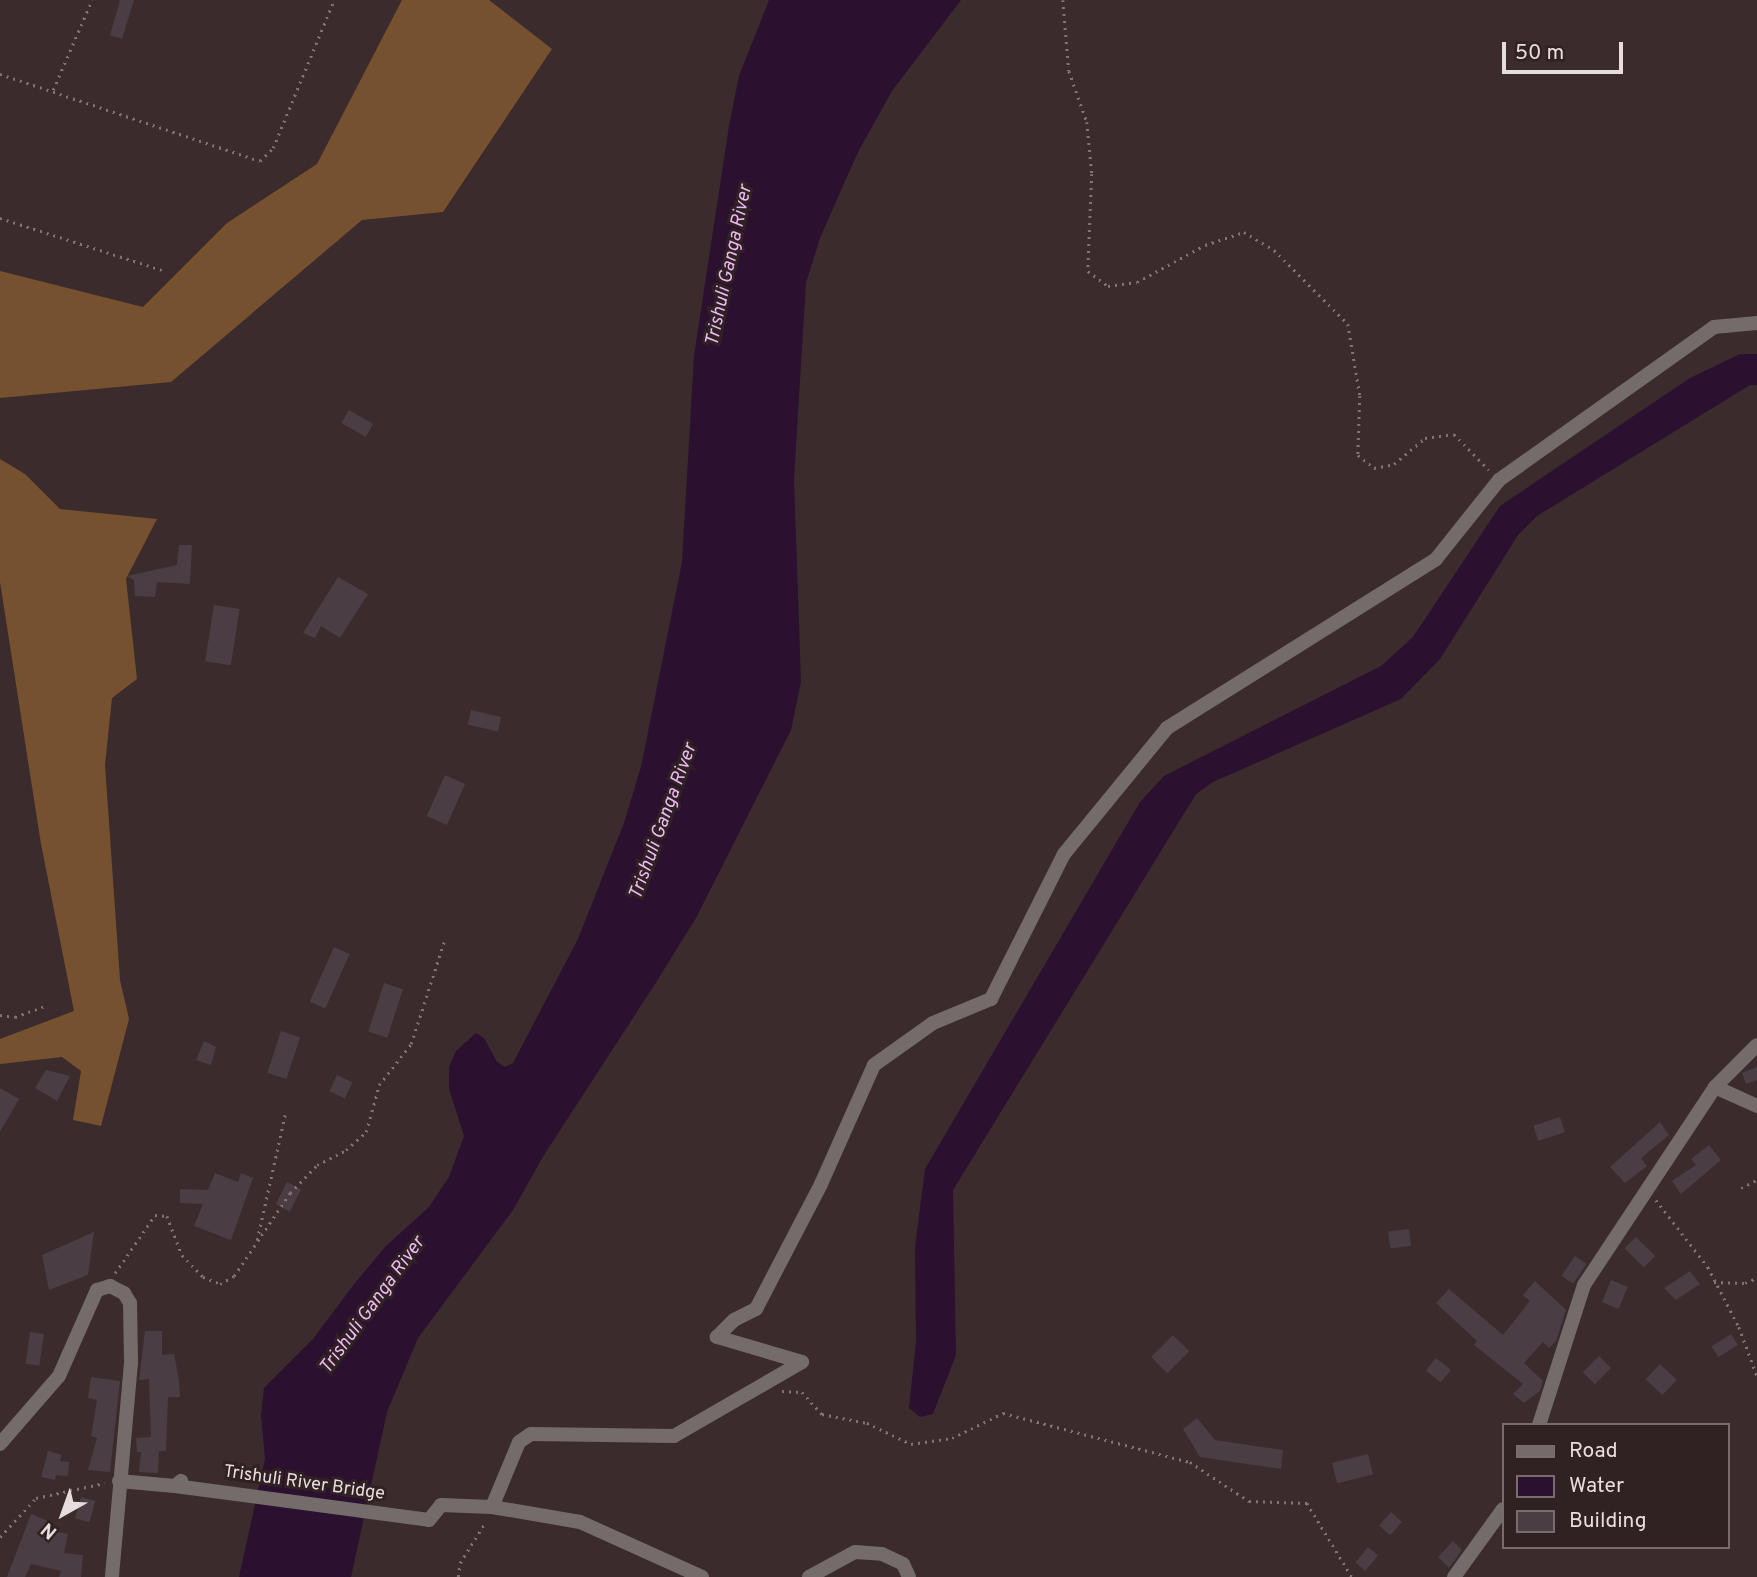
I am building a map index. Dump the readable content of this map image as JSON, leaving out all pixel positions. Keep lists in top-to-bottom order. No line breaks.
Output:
{"streets":{"street":["Trishuli River Bridge"]},"water":["Trishuli Ganga River"],"legend":["Road","Water","Building"],"scale_bar":"50 m","north":"bottom left"}
